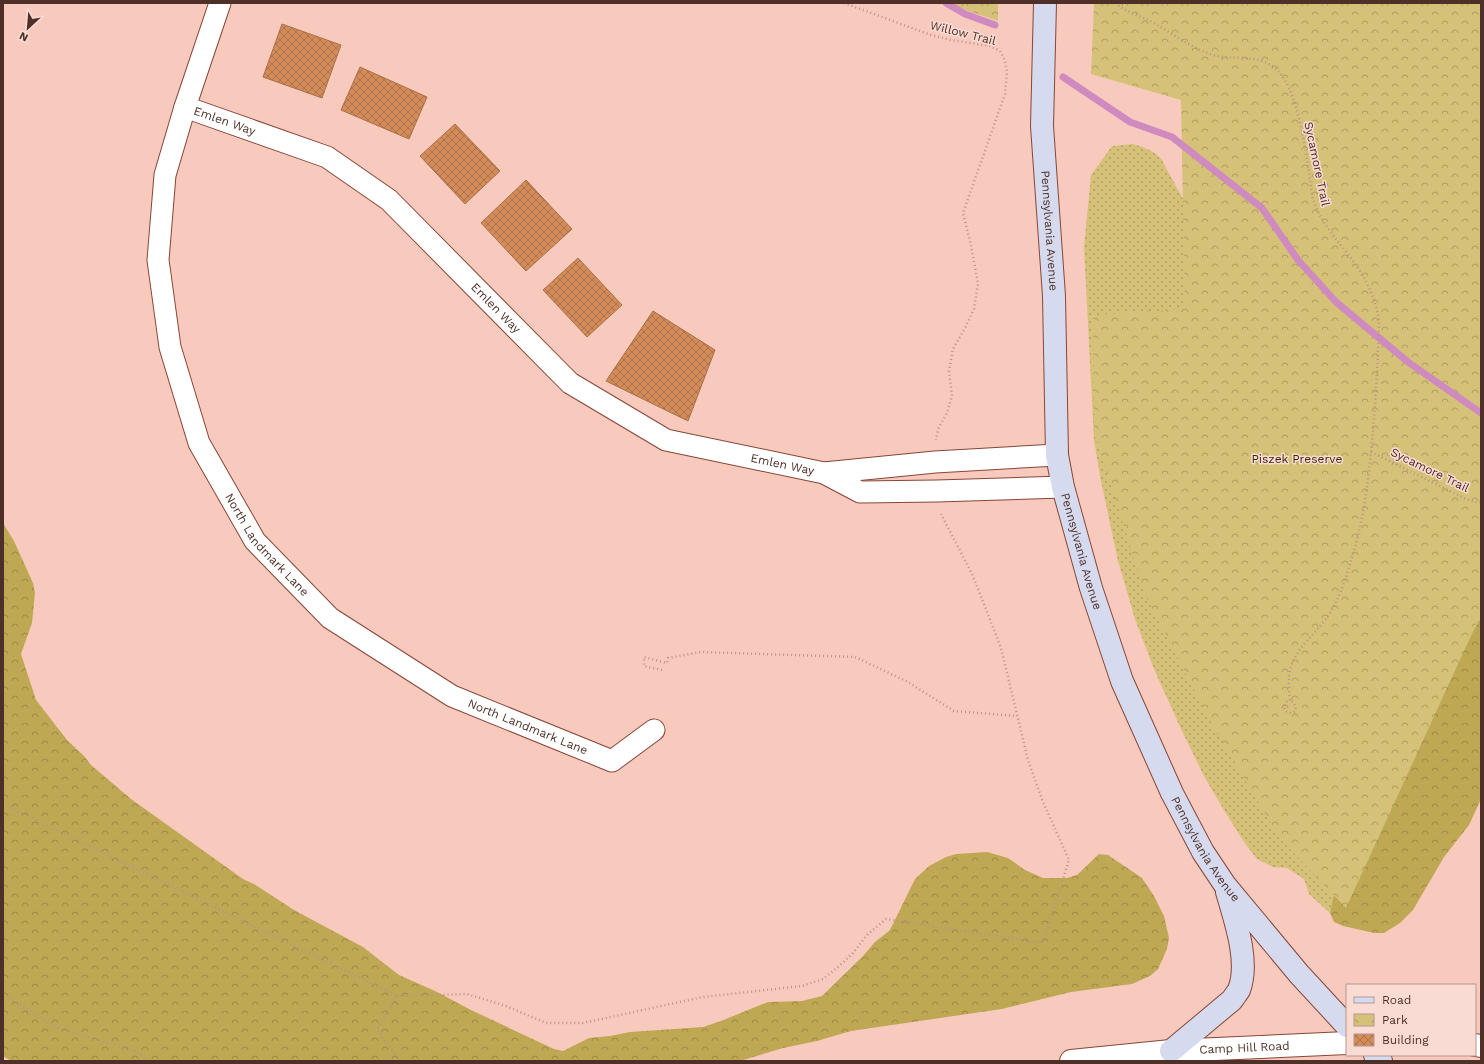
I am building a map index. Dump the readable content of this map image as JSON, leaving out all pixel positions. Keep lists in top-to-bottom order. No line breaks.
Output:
{"streets":{"main road":["Pennsylvania Avenue"],"street":["Emlen Way","North Landmark Lane","Camp Hill Road"],"path":["Willow Trail","Sycamore Trail"]},"crossings":[["Willow Trail","Emlen Way"],["Emlen Way","Pennsylvania Avenue"],["Emlen Way","North Landmark Lane"]],"parks":["Piszek Preserve"],"legend":["Road","Park","Building"],"north":"bottom left"}
